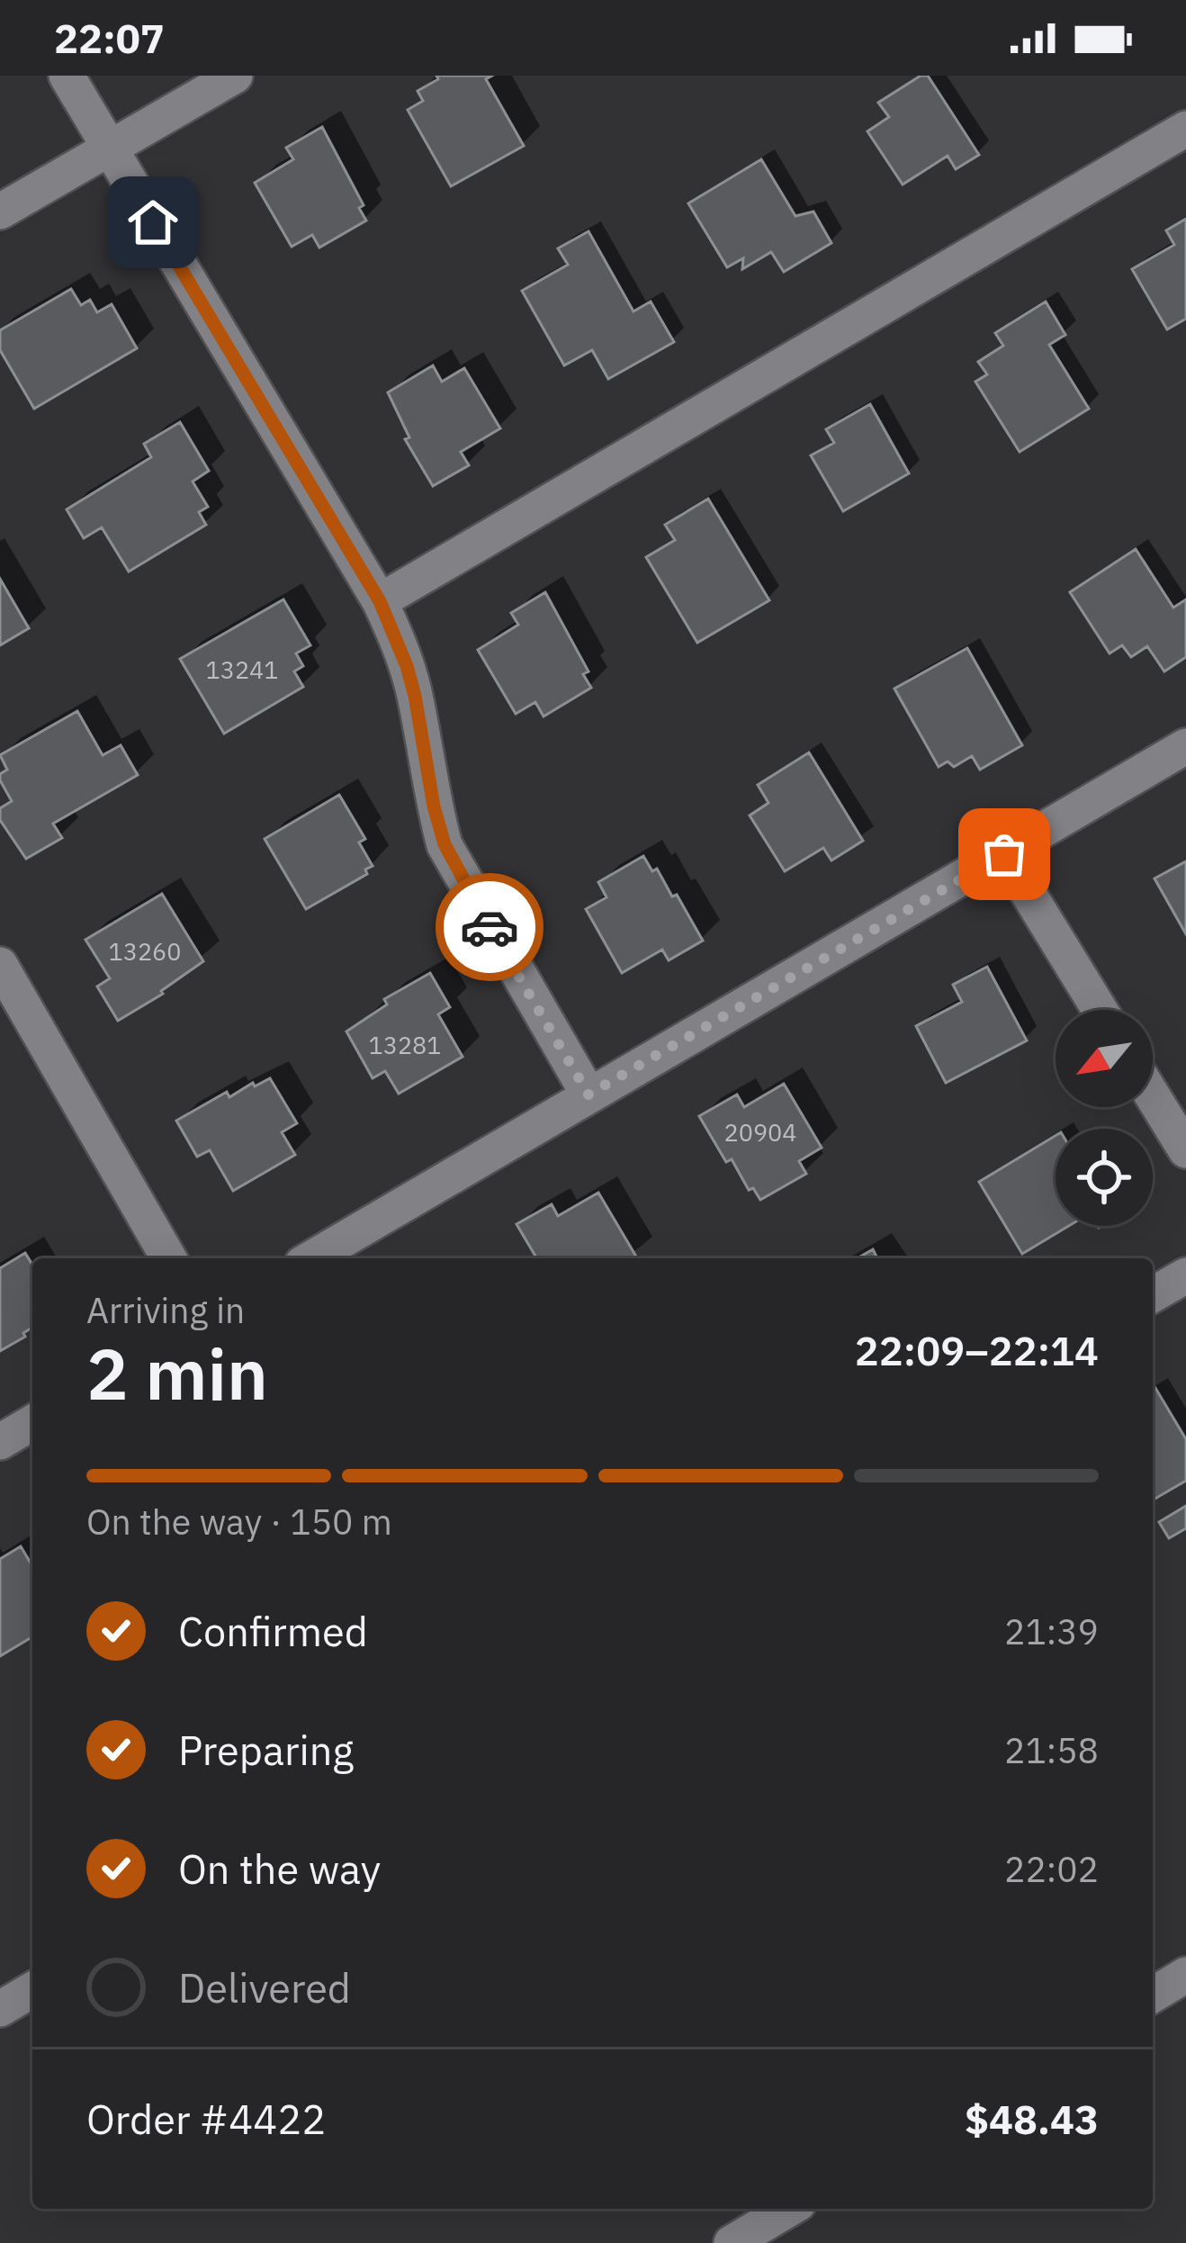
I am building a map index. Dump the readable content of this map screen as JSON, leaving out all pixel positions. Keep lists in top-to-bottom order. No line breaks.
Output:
{"house_numbers":["13241","13260","13281","20904"],"north":"bottom left","page":{"status":"22:07","heading":["2 min","Arriving in","22:09–22:14"],"panel":["Order #4422","$48.43"],"bar":"On the way · 150 m","list":[["Confirmed","21:39"],["Preparing","21:58"],["On the way","22:02"],"Delivered"]}}
